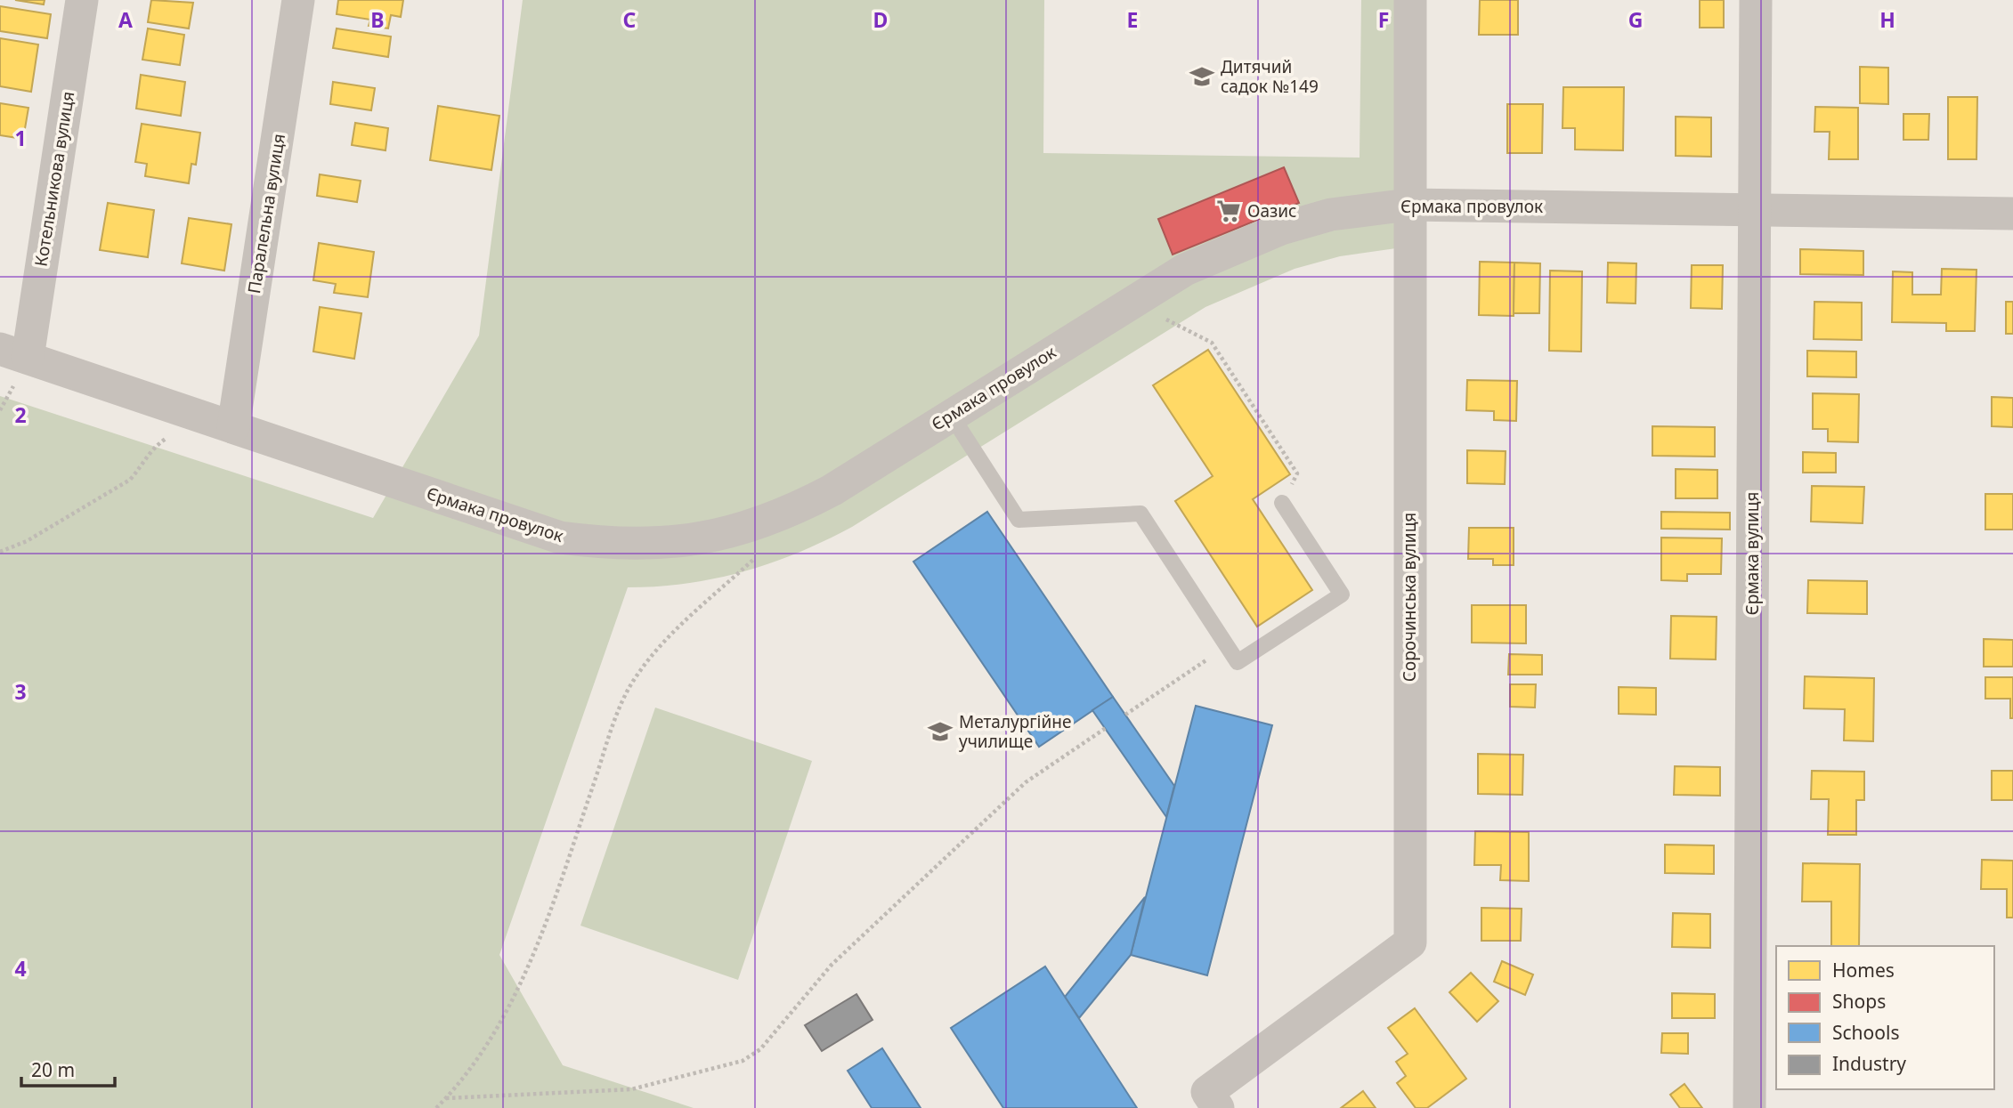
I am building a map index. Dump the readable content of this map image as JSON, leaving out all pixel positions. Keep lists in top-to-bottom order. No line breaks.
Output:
{"streets":{"street":["Котельникова вулиця","Єрмака провулок","Паралельна вулиця","Єрмака вулиця","Сорочинська вулиця"]},"crossings":[["Котельникова вулиця","Єрмака провулок"],["Єрмака провулок","Паралельна вулиця"],["Єрмака провулок","Єрмака вулиця"],["Єрмака провулок","Сорочинська вулиця"]],"places":{"school or university":["Дитячий садок №149","Металургійне училище"],"supermarket":["Оазис"]},"legend":["Homes","Shops","Schools","Industry"],"scale_bar":"20 m","grid":{"columns":["A","B","C","D","E","F","G","H"],"rows":["1","2","3","4"]}}
